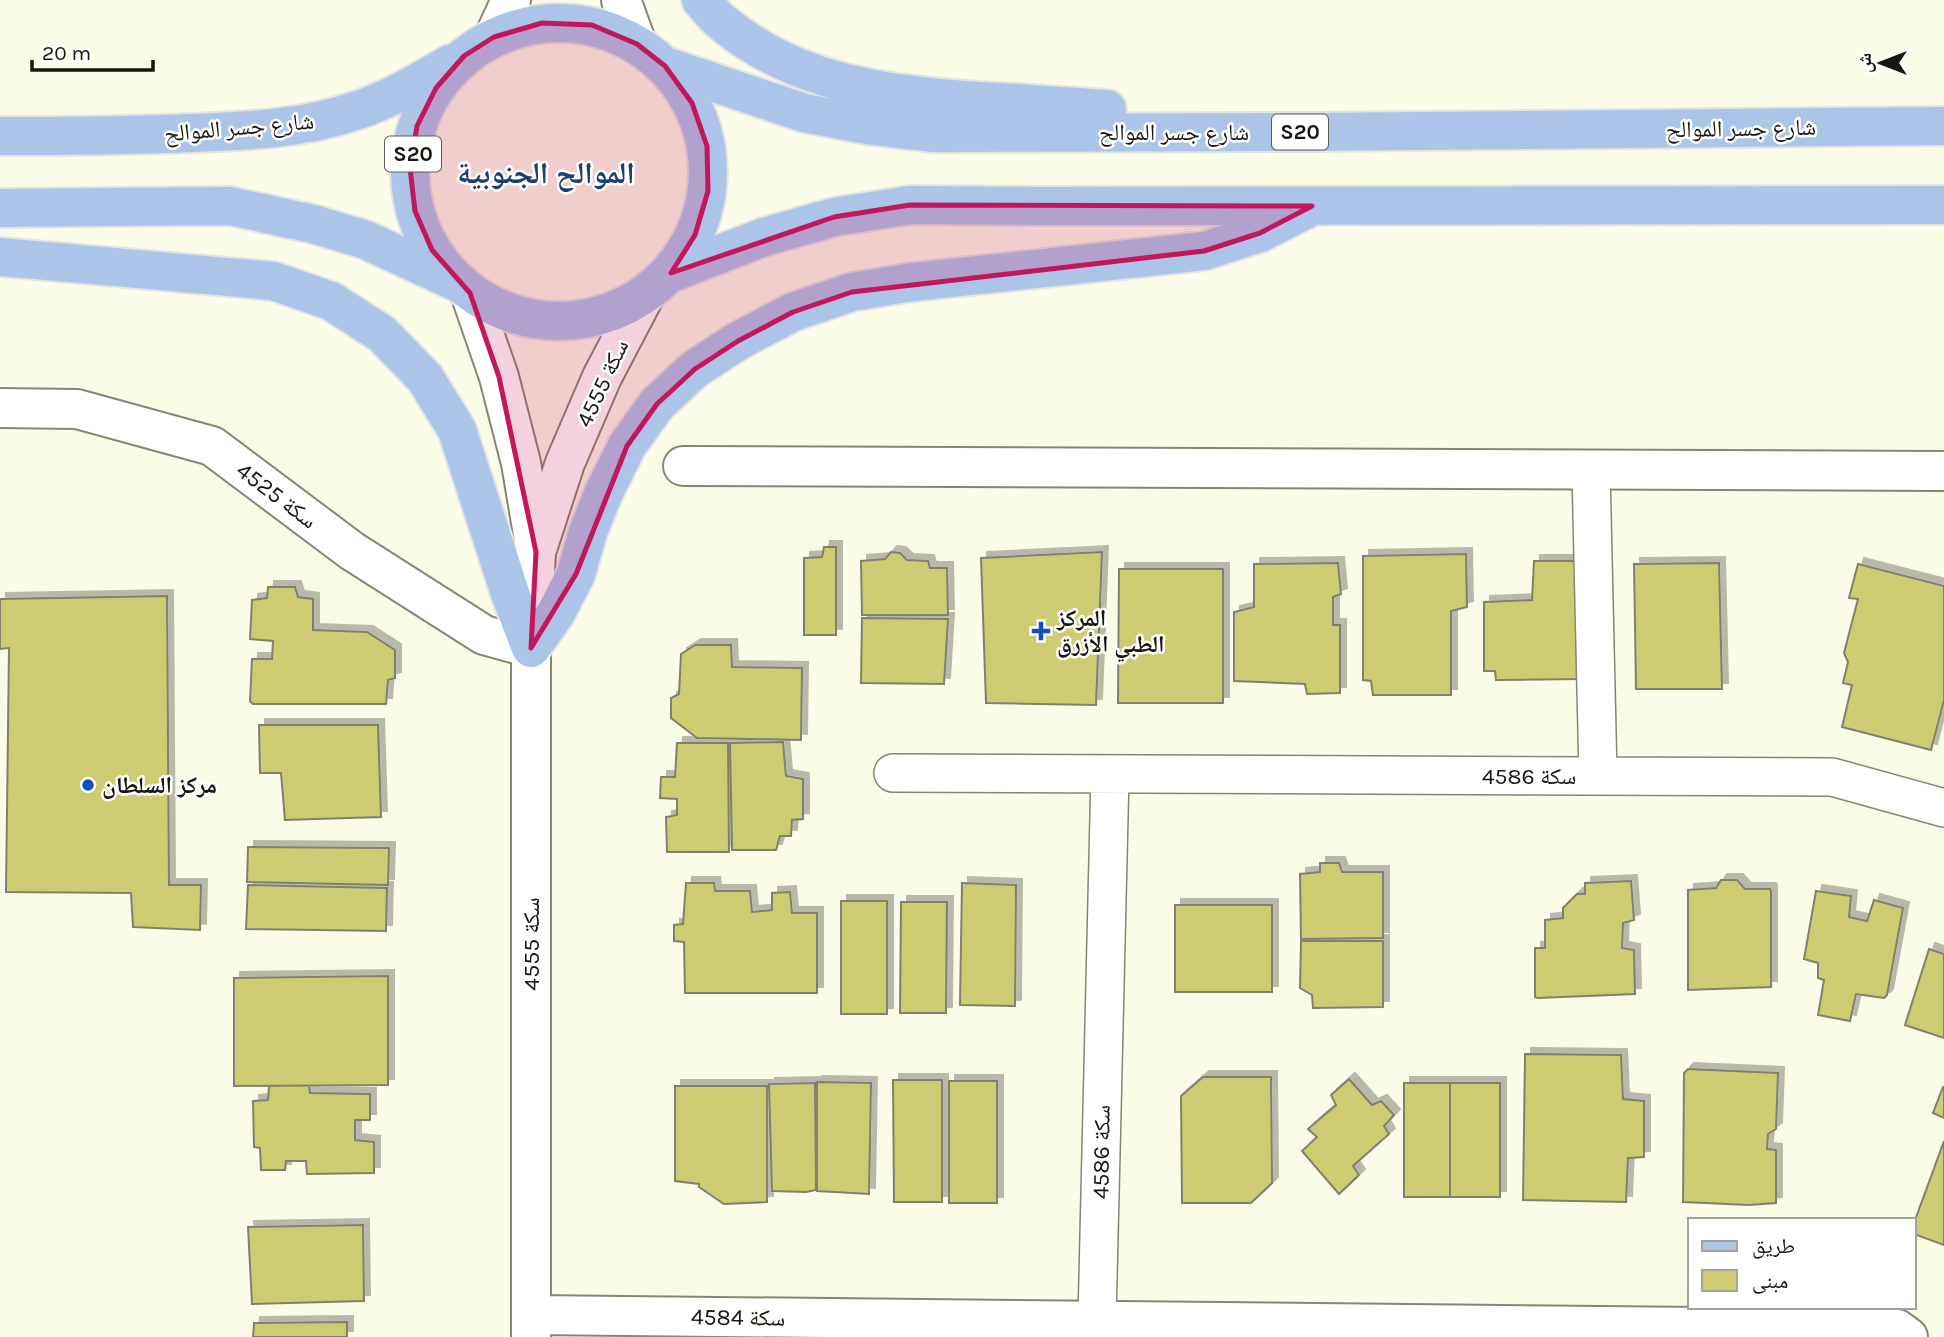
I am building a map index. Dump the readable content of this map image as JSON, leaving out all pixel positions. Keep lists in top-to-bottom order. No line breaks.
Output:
{"streets":{"main road":["شارع جسر الموالح","S20"],"street":["سكة 4555","سكة 4525","سكة 4586","سكة 4584"]},"crossings":[["شارع جسر الموالح","S20"],["S20","سكة 4555"],["سكة 4555","سكة 4525"],["سكة 4555","سكة 4584"],["سكة 4586","سكة 4584"]],"districts":["الموالح الجنوبية"],"places":{"health":["المركز الطبي الأزرق"],"other":["مركز السلطان"]},"legend":["طريق","مبنى"],"scale_bar":"20 m","north":"left"}
